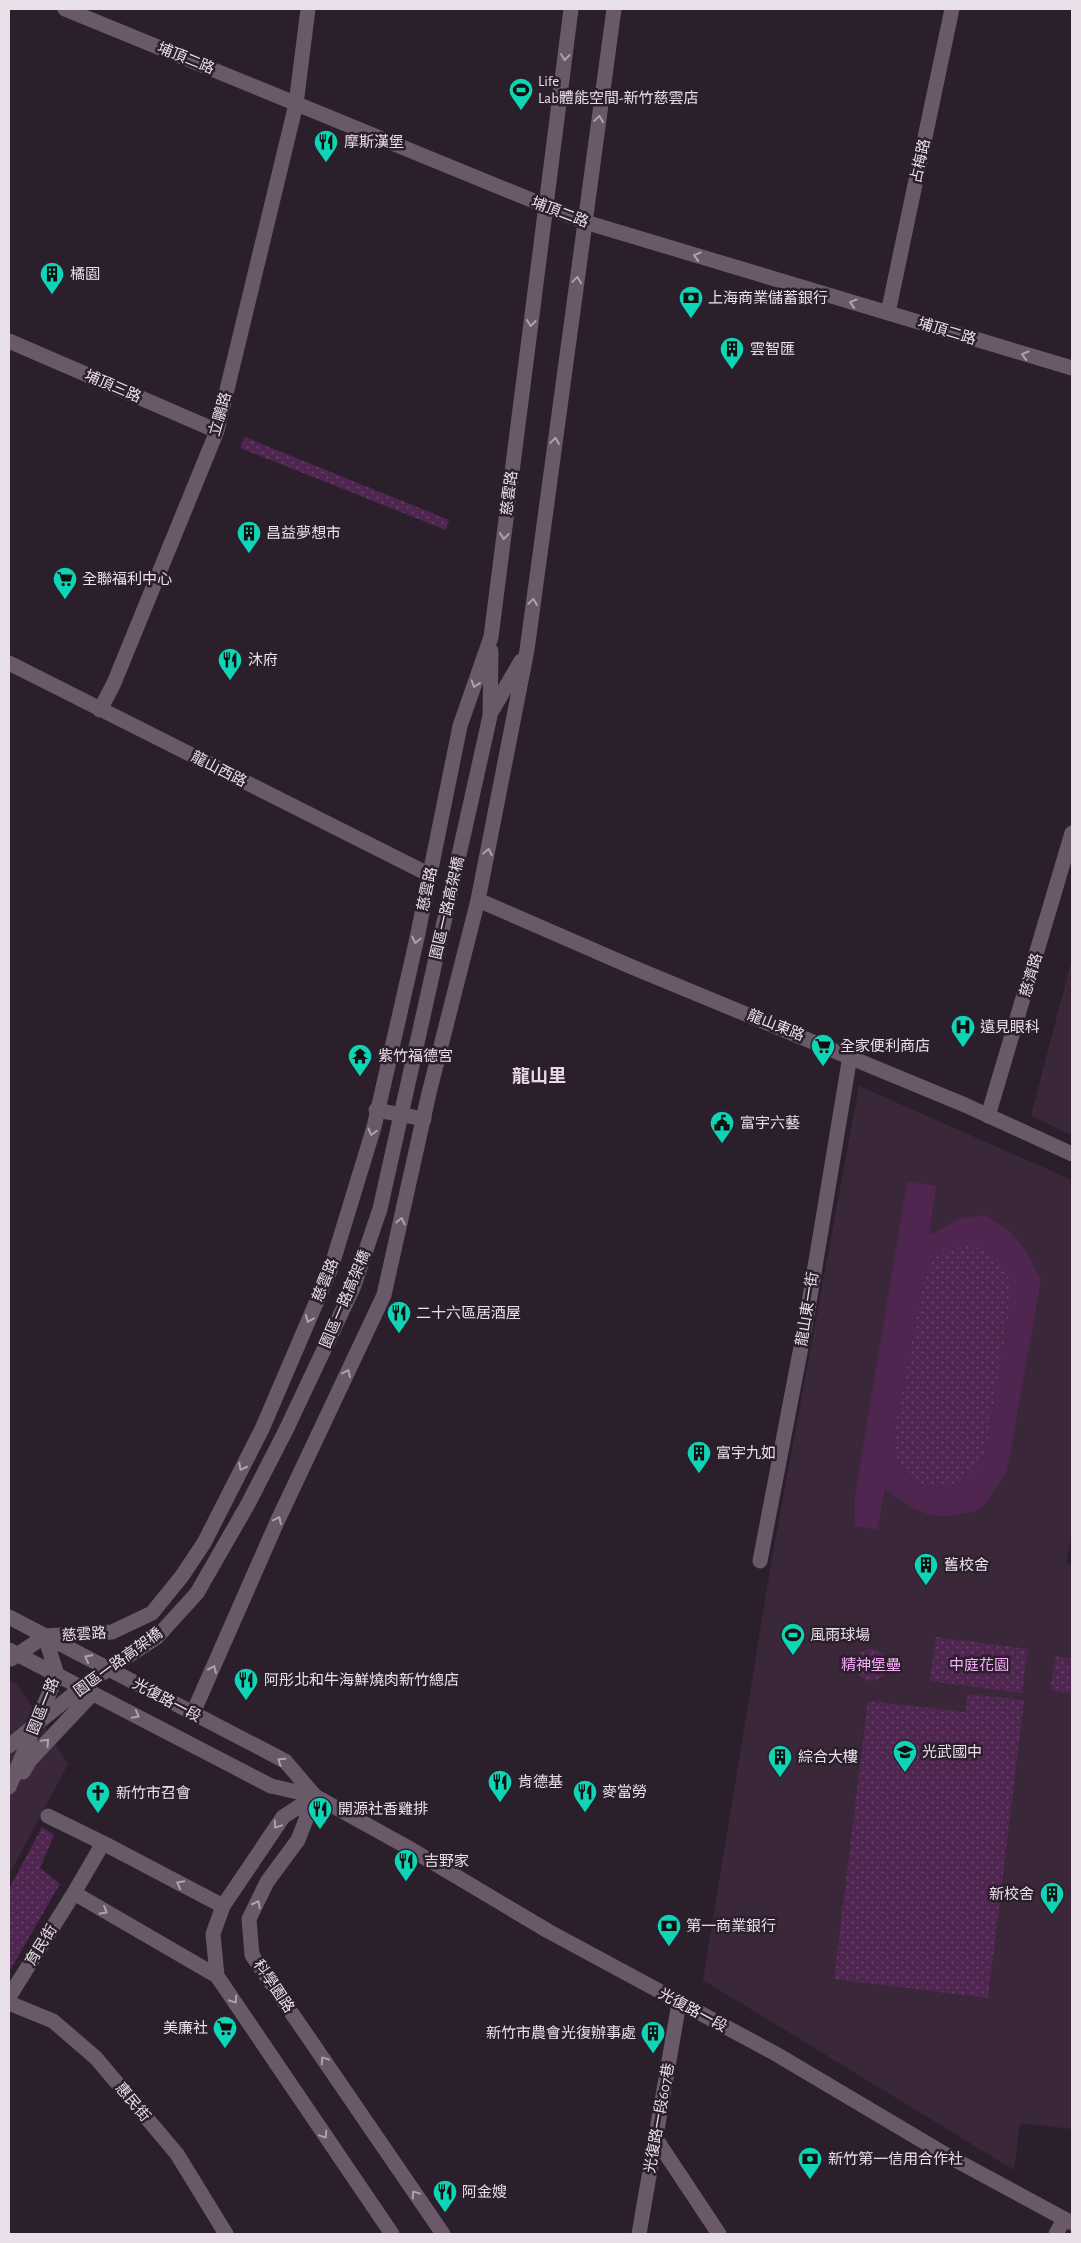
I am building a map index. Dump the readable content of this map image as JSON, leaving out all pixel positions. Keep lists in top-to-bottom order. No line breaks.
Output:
{"streets":{"street":["埔頂二路","占梅路","埔頂三路","立鵬路","慈雲路","龍山西路","園區一路高架橋","慈濟路","龍山東路","龍山東一街","光復路一段","園區一路","育民街","科學園路","惠民街","光復路一段607巷"]},"crossings":[["埔頂二路","占梅路"],["埔頂二路","立鵬路"],["埔頂二路","慈雲路"],["埔頂三路","立鵬路"],["立鵬路","龍山西路"],["慈雲路","龍山西路"],["慈雲路","光復路一段"],["慈雲路","園區一路"],["慈濟路","龍山東路"],["龍山東路","龍山東一街"],["光復路一段","園區一路"],["光復路一段","科學園路"],["光復路一段","光復路一段607巷"]],"one_way":["埔頂二路"],"districts":["龍山里"],"parks":["精神堡壘","中庭花園"],"places":{"sports":["Life Lab體能空間-新竹慈雲店","風雨球場"],"restaurant":["摩斯漢堡","沐府","二十六區居酒屋","阿彤北和牛海鮮燒肉新竹總店","肯德基","麥當勞","開源社香雞排","吉野家","阿金嫂"],"building":["橘園","雲智匯","昌益夢想市","富宇九如","舊校舍","綜合大樓","新校舍","新竹市農會光復辦事處"],"bank":["上海商業儲蓄銀行","第一商業銀行","新竹第一信用合作社"],"supermarket":["全聯福利中心","全家便利商店","美廉社"],"hospital":["遠見眼科"],"temple":["紫竹福德宮"],"public building":["富宇六藝"],"school or university":["光武國中"],"church":["新竹市召會"]}}
